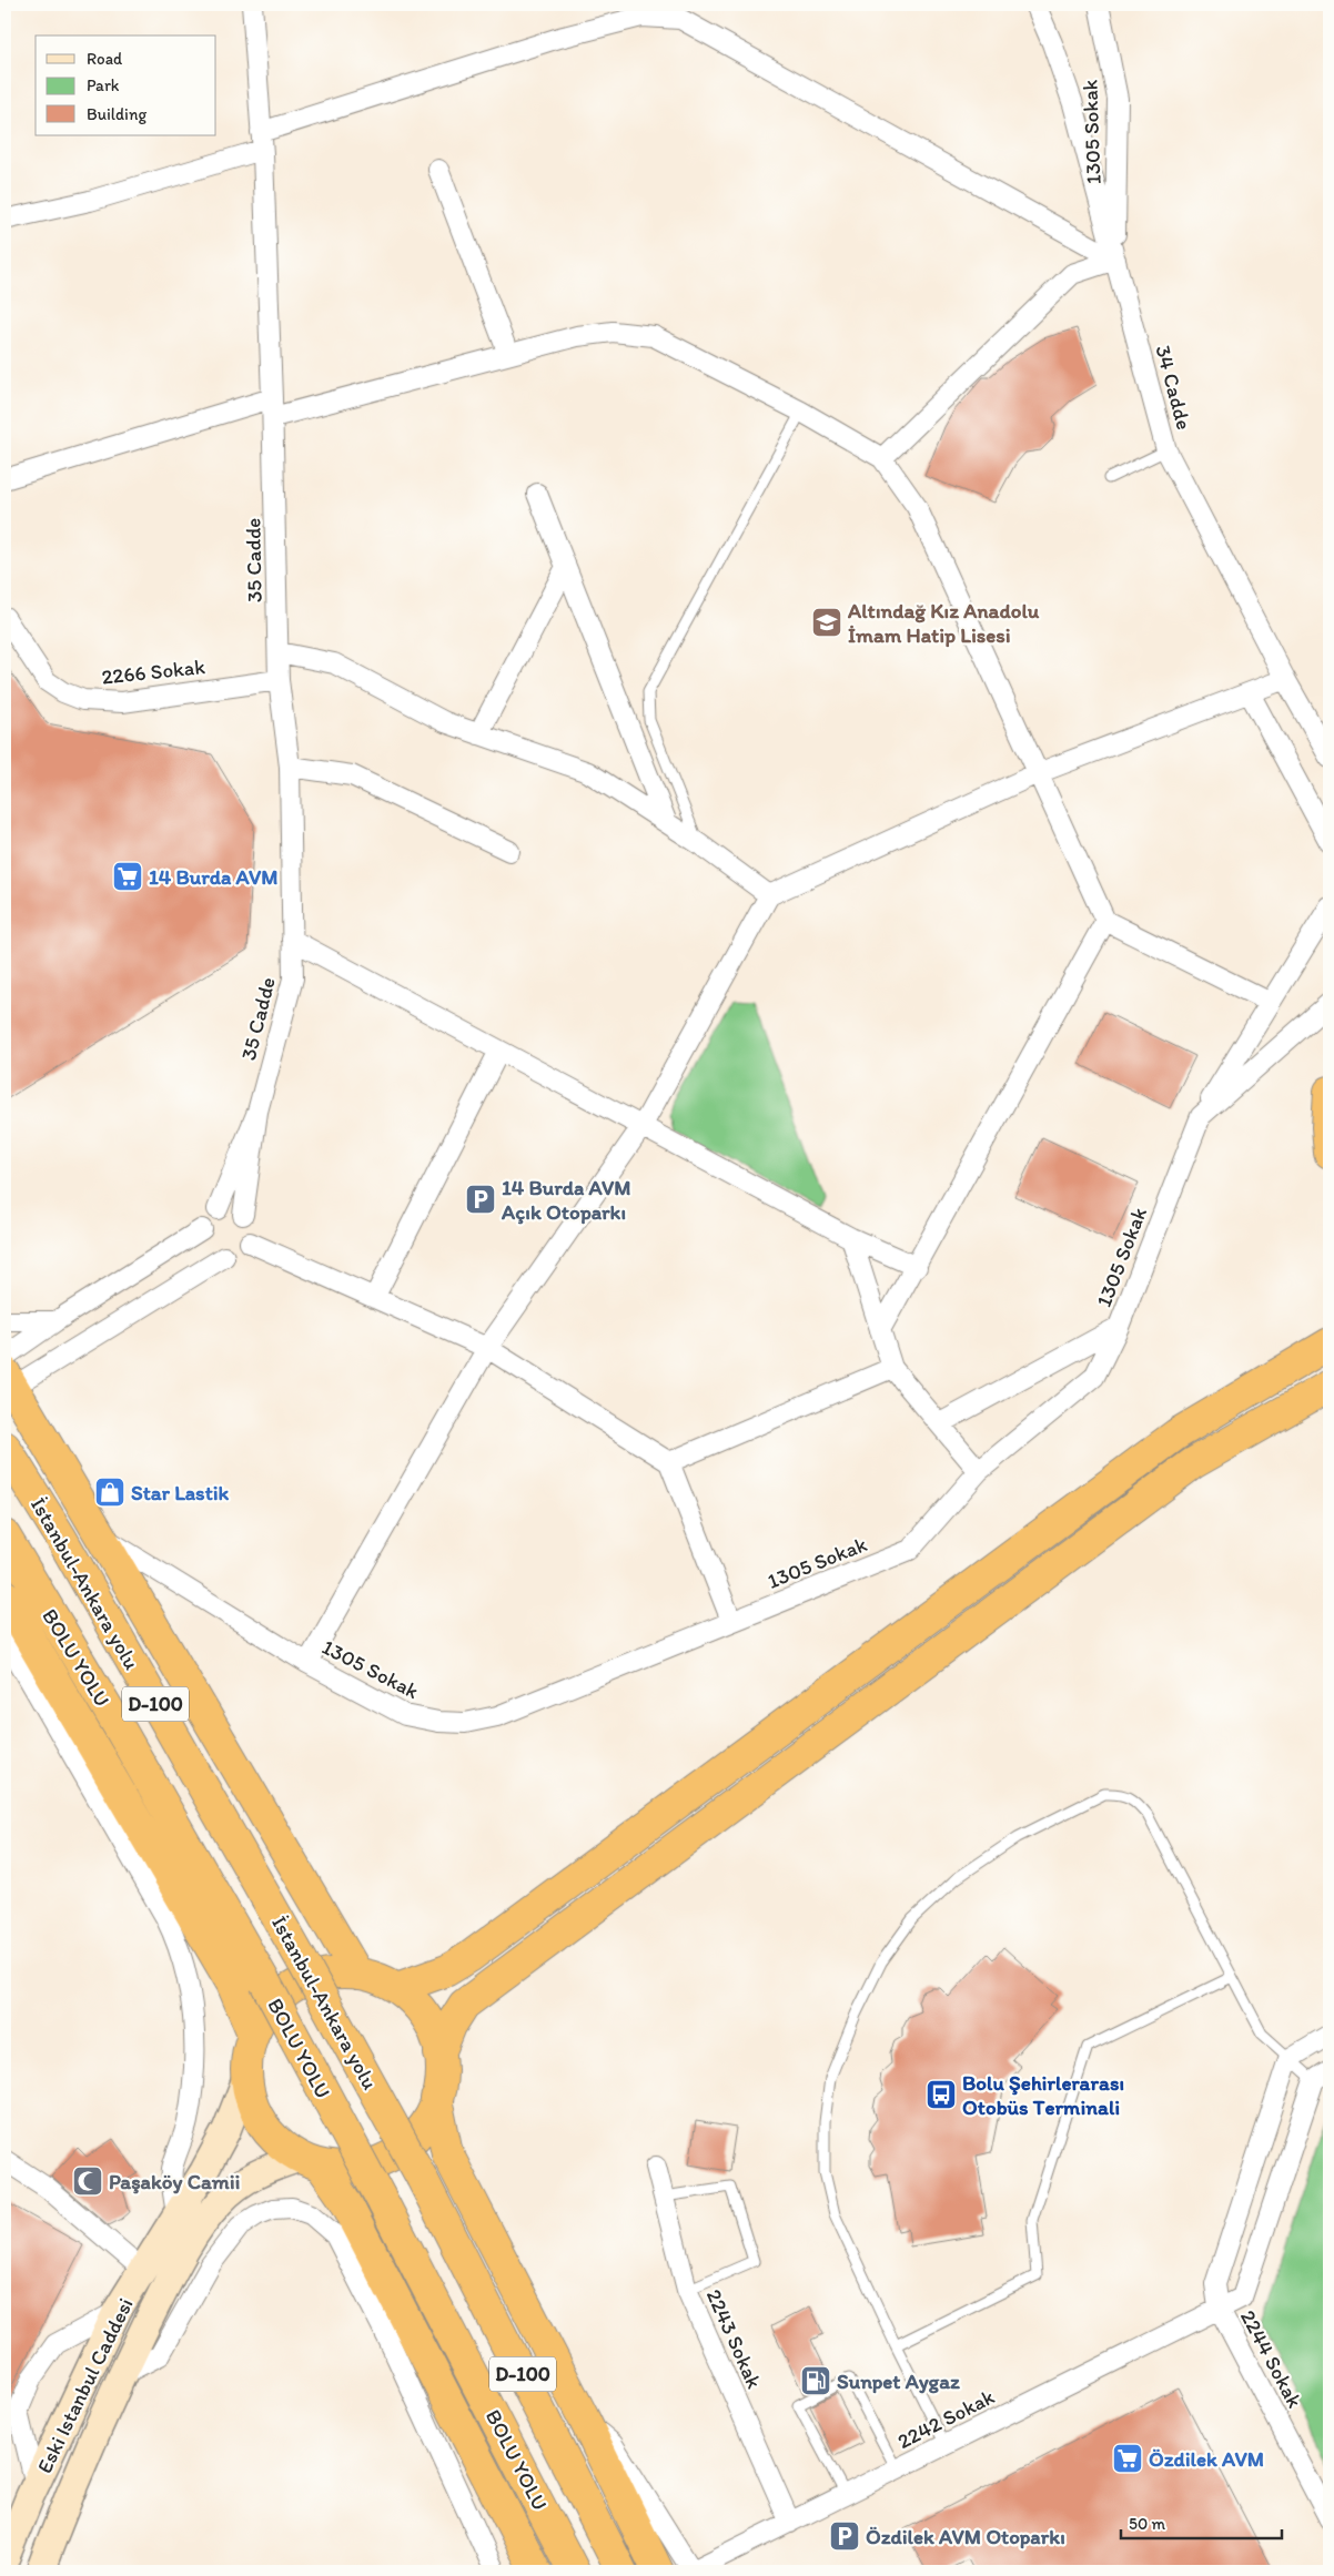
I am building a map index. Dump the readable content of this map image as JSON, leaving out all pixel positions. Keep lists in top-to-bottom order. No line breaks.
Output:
{"streets":{"highway":["İstanbul-Ankara yolu","BOLU YOLU","D-100"],"main road":["Eski Istanbul Caddesi"],"street":["1305 Sokak","34 Cadde","35 Cadde","2266 Sokak","2243 Sokak","2244 Sokak","2242 Sokak"]},"crossings":[["1305 Sokak","34 Cadde"],["35 Cadde","2266 Sokak"],["2243 Sokak","2242 Sokak"],["2244 Sokak","2242 Sokak"]],"places":{"school or university":["Altındağ Kız Anadolu İmam Hatip Lisesi"],"supermarket":["14 Burda AVM","Özdilek AVM"],"parking":["14 Burda AVM Açık Otoparkı","Özdilek AVM Otoparkı"],"shop":["Star Lastik"],"bus stop":["Bolu Şehirlerarası Otobüs Terminali"],"mosque":["Paşaköy Camii"],"fuel station":["Sunpet Aygaz"]},"legend":["Road","Park","Building"],"scale_bar":"50 m"}
